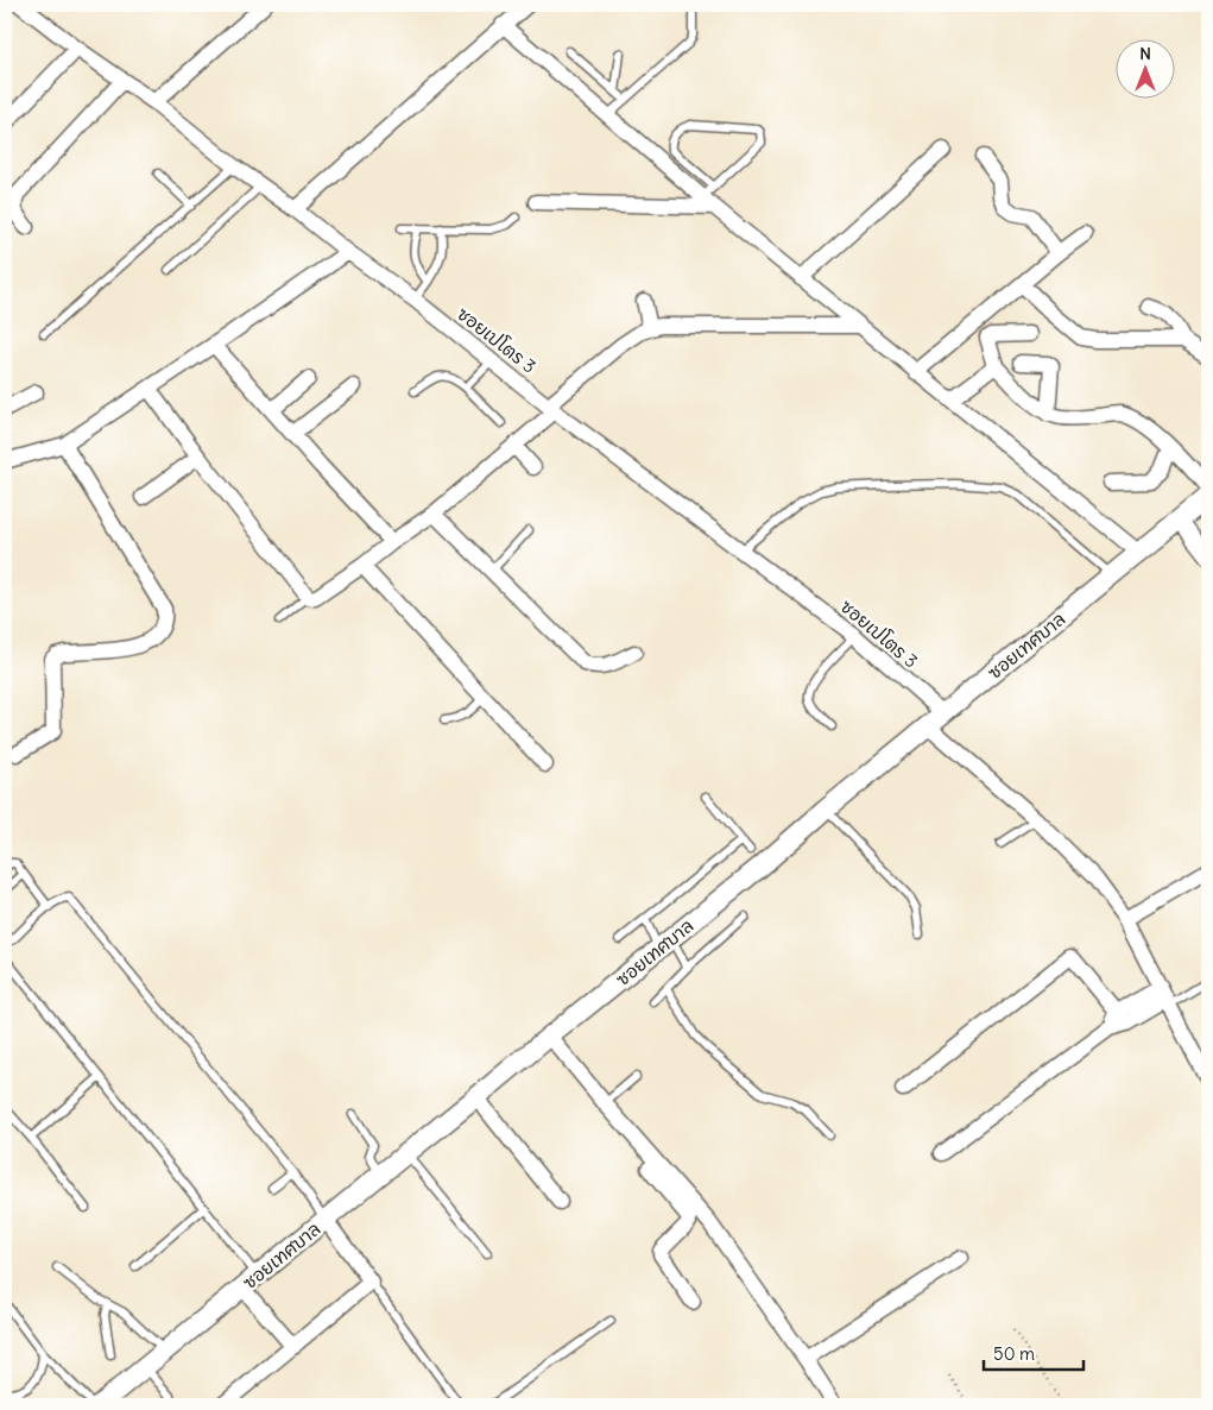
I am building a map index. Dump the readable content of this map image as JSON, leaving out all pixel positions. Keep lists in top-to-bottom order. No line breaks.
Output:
{"streets":{"street":["ซอยเปโตร 3","ซอยเทศบาล"]},"crossings":[["ซอยเปโตร 3","ซอยเทศบาล"]],"scale_bar":"50 m","north":"top"}
